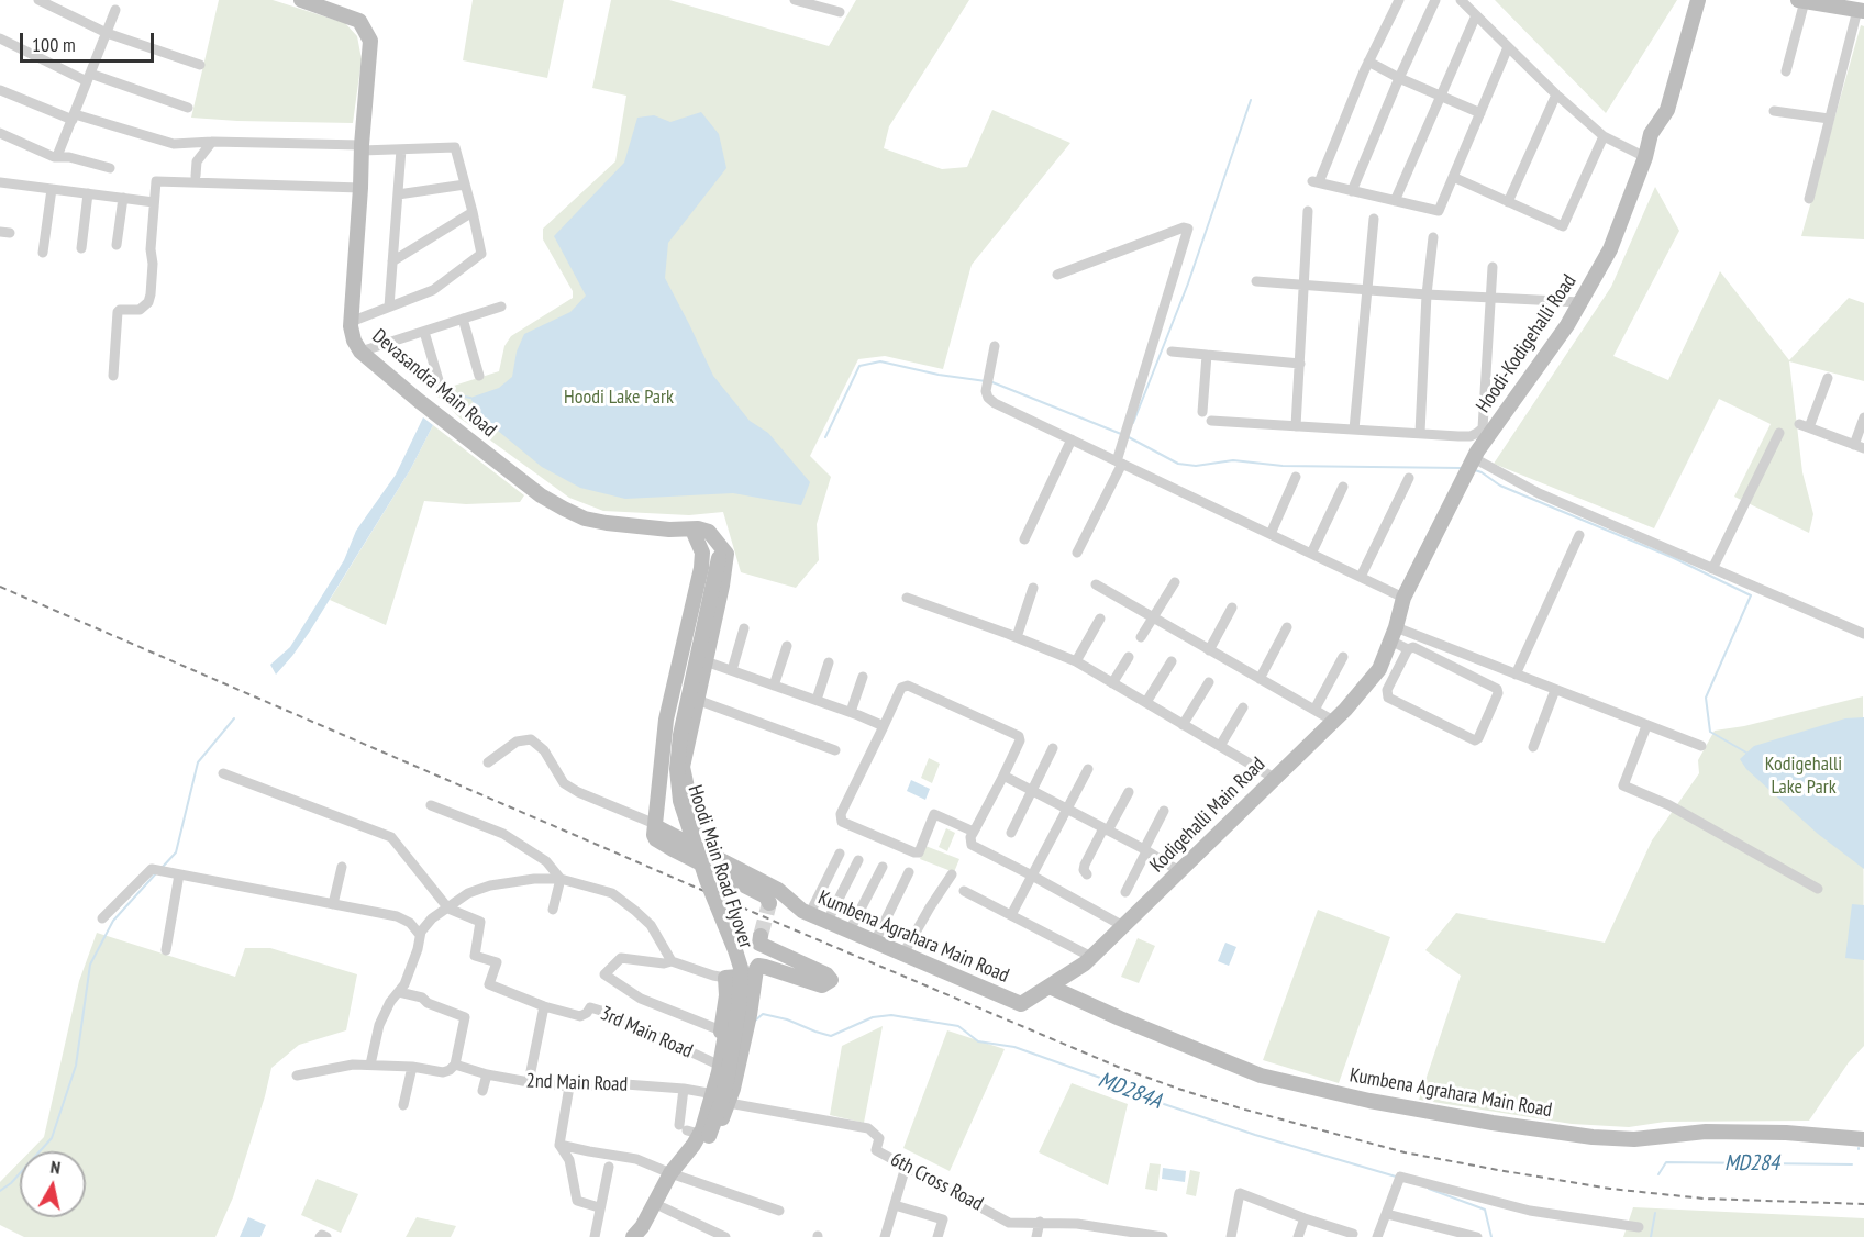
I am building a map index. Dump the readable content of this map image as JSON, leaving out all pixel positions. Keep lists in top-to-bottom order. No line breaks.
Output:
{"streets":{"street":["Hoodi-Kodigehalli Road","Devasandra Main Road","Kodigehalli Main Road","Hoodi Main Road Flyover","Kumbena Agrahara Main Road","3rd Main Road","2nd Main Road","6th Cross Road"]},"crossings":[["Hoodi-Kodigehalli Road","Kodigehalli Main Road"],["Devasandra Main Road","Hoodi Main Road Flyover"],["Kodigehalli Main Road","Kumbena Agrahara Main Road"]],"water":["MD284A","MD284"],"parks":["Hoodi Lake Park","Kodigehalli Lake Park"],"scale_bar":"100 m","north":"top"}
